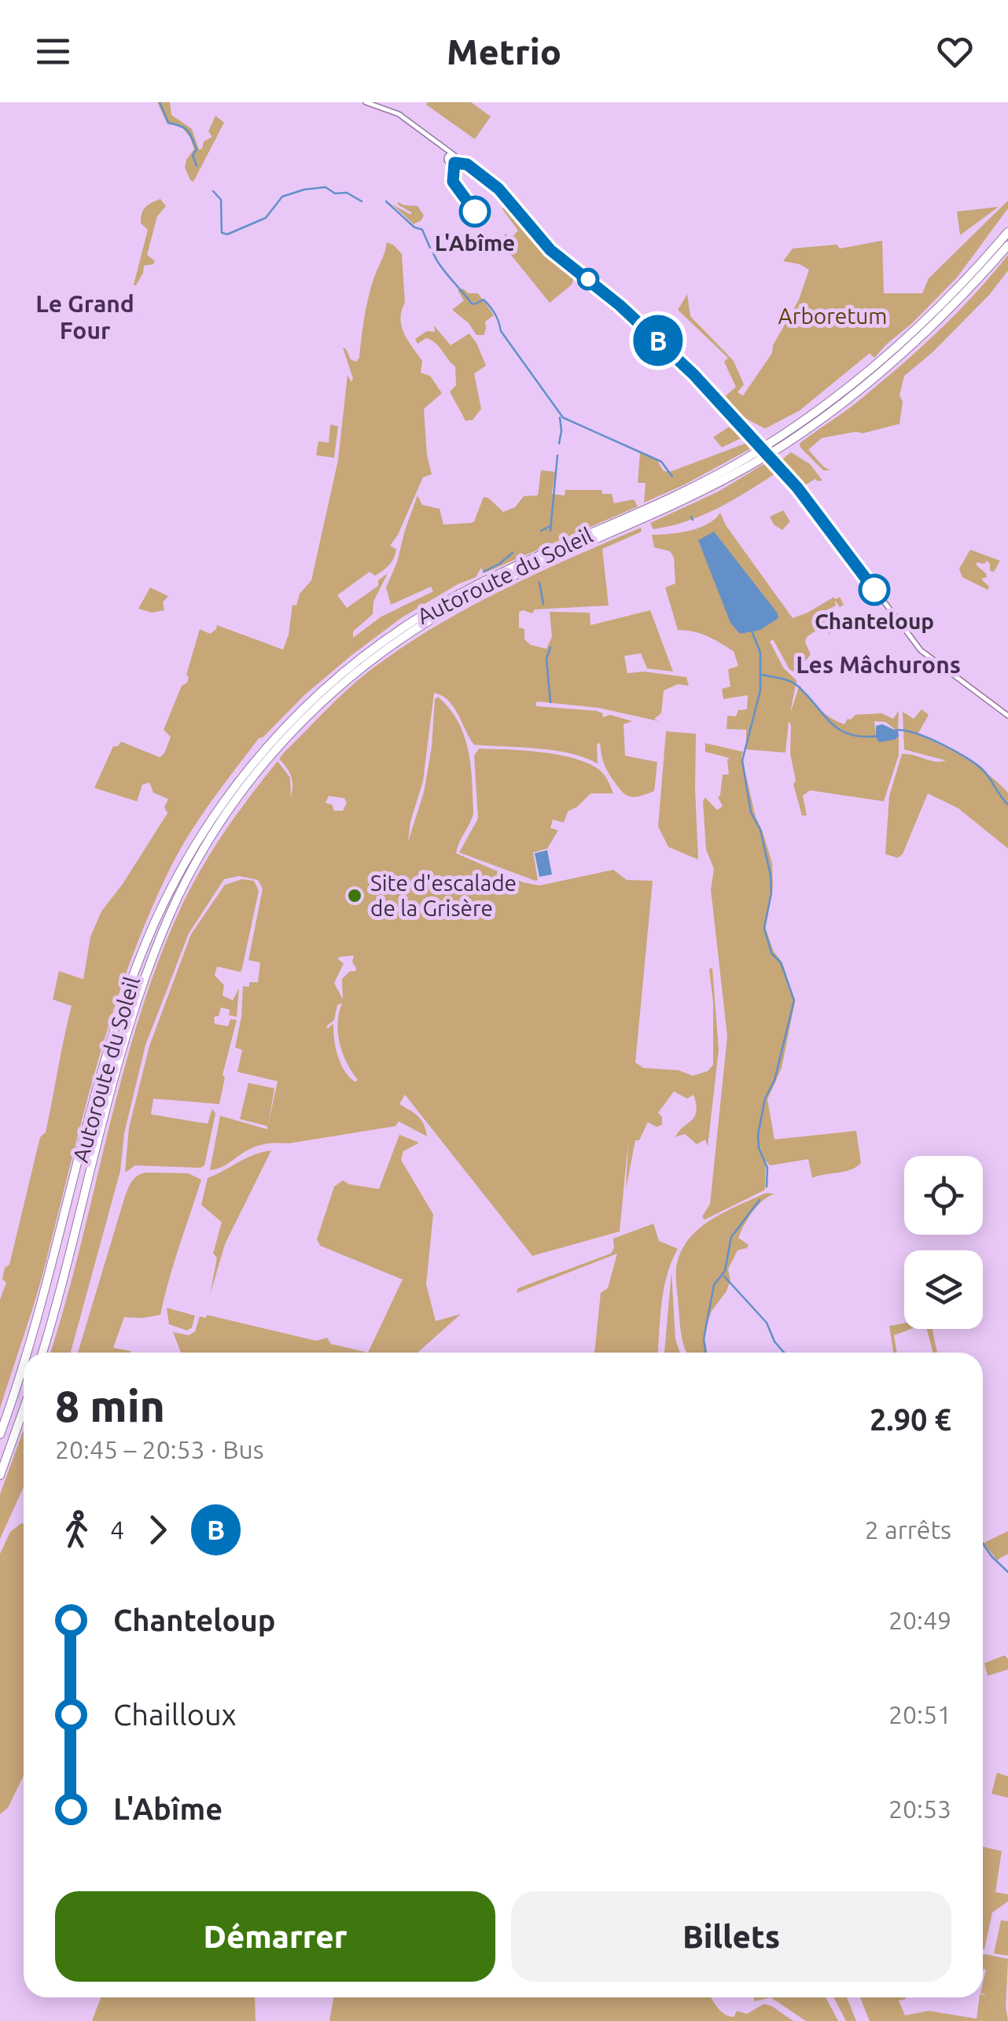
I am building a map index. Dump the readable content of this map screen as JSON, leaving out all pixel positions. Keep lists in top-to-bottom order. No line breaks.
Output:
{"streets":{"highway":["Autoroute du Soleil"]},"districts":["Le Grand Four","Les Mâchurons"],"parks":["Arboretum"],"places":["L'Abîme","Chanteloup","Site d'escalade de la Grisère"],"lines":["bus line B"],"page":{"header":"Metrio","on_map":"B","heading":["8 min","20:45 – 20:53 · Bus","2.90 €"],"legs":["4","B","2 arrêts"],"list":[{"name":"Chanteloup","value":"20:49"},{"name":"Chailloux","value":"20:51"},{"name":"L'Abîme","value":"20:53"}],"buttons":["Démarrer","Billets"]}}
